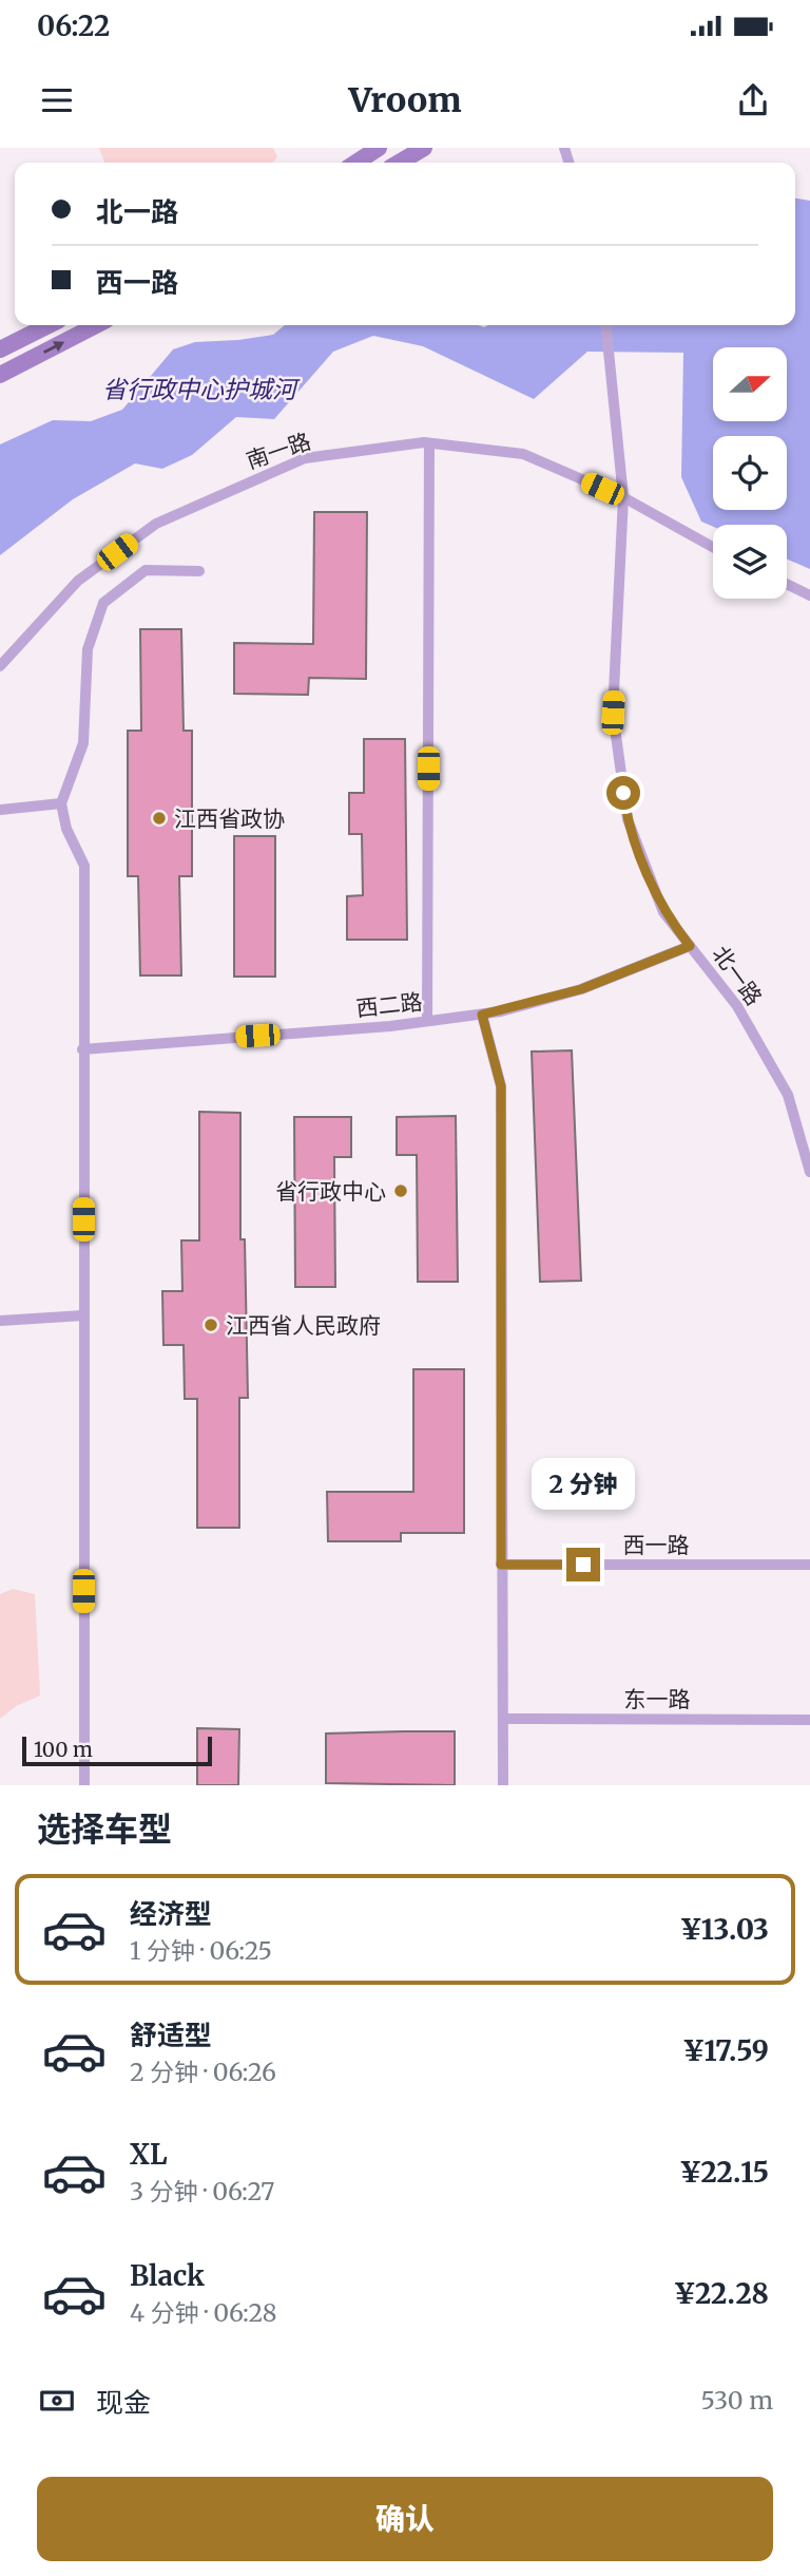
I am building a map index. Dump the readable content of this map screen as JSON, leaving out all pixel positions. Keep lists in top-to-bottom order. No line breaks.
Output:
{"streets":{"street":["南一路","北一路","西二路","西一路","东一路"]},"crossings":[["南一路","北一路"],["北一路","西二路"]],"water":["省行政中心护城河"],"places":["江西省政协","省行政中心","江西省人民政府"],"scale_bar":"100 m","north":"right","page":{"status":"06:22","header":"Vroom","banner":["北一路","西一路"],"bubble":"2 分钟","scale":"100 m","heading":"选择车型","list":[{"name":"经济型","note":"1 分钟 · 06:25","value":"¥13.03"},{"name":"舒适型","note":"2 分钟 · 06:26","value":"¥17.59"},{"name":"XL","note":"3 分钟 · 06:27","value":"¥22.15"},{"name":"Black","note":"4 分钟 · 06:28","value":"¥22.28"}],"pay":["现金","530 m"],"buttons":"确认"}}
